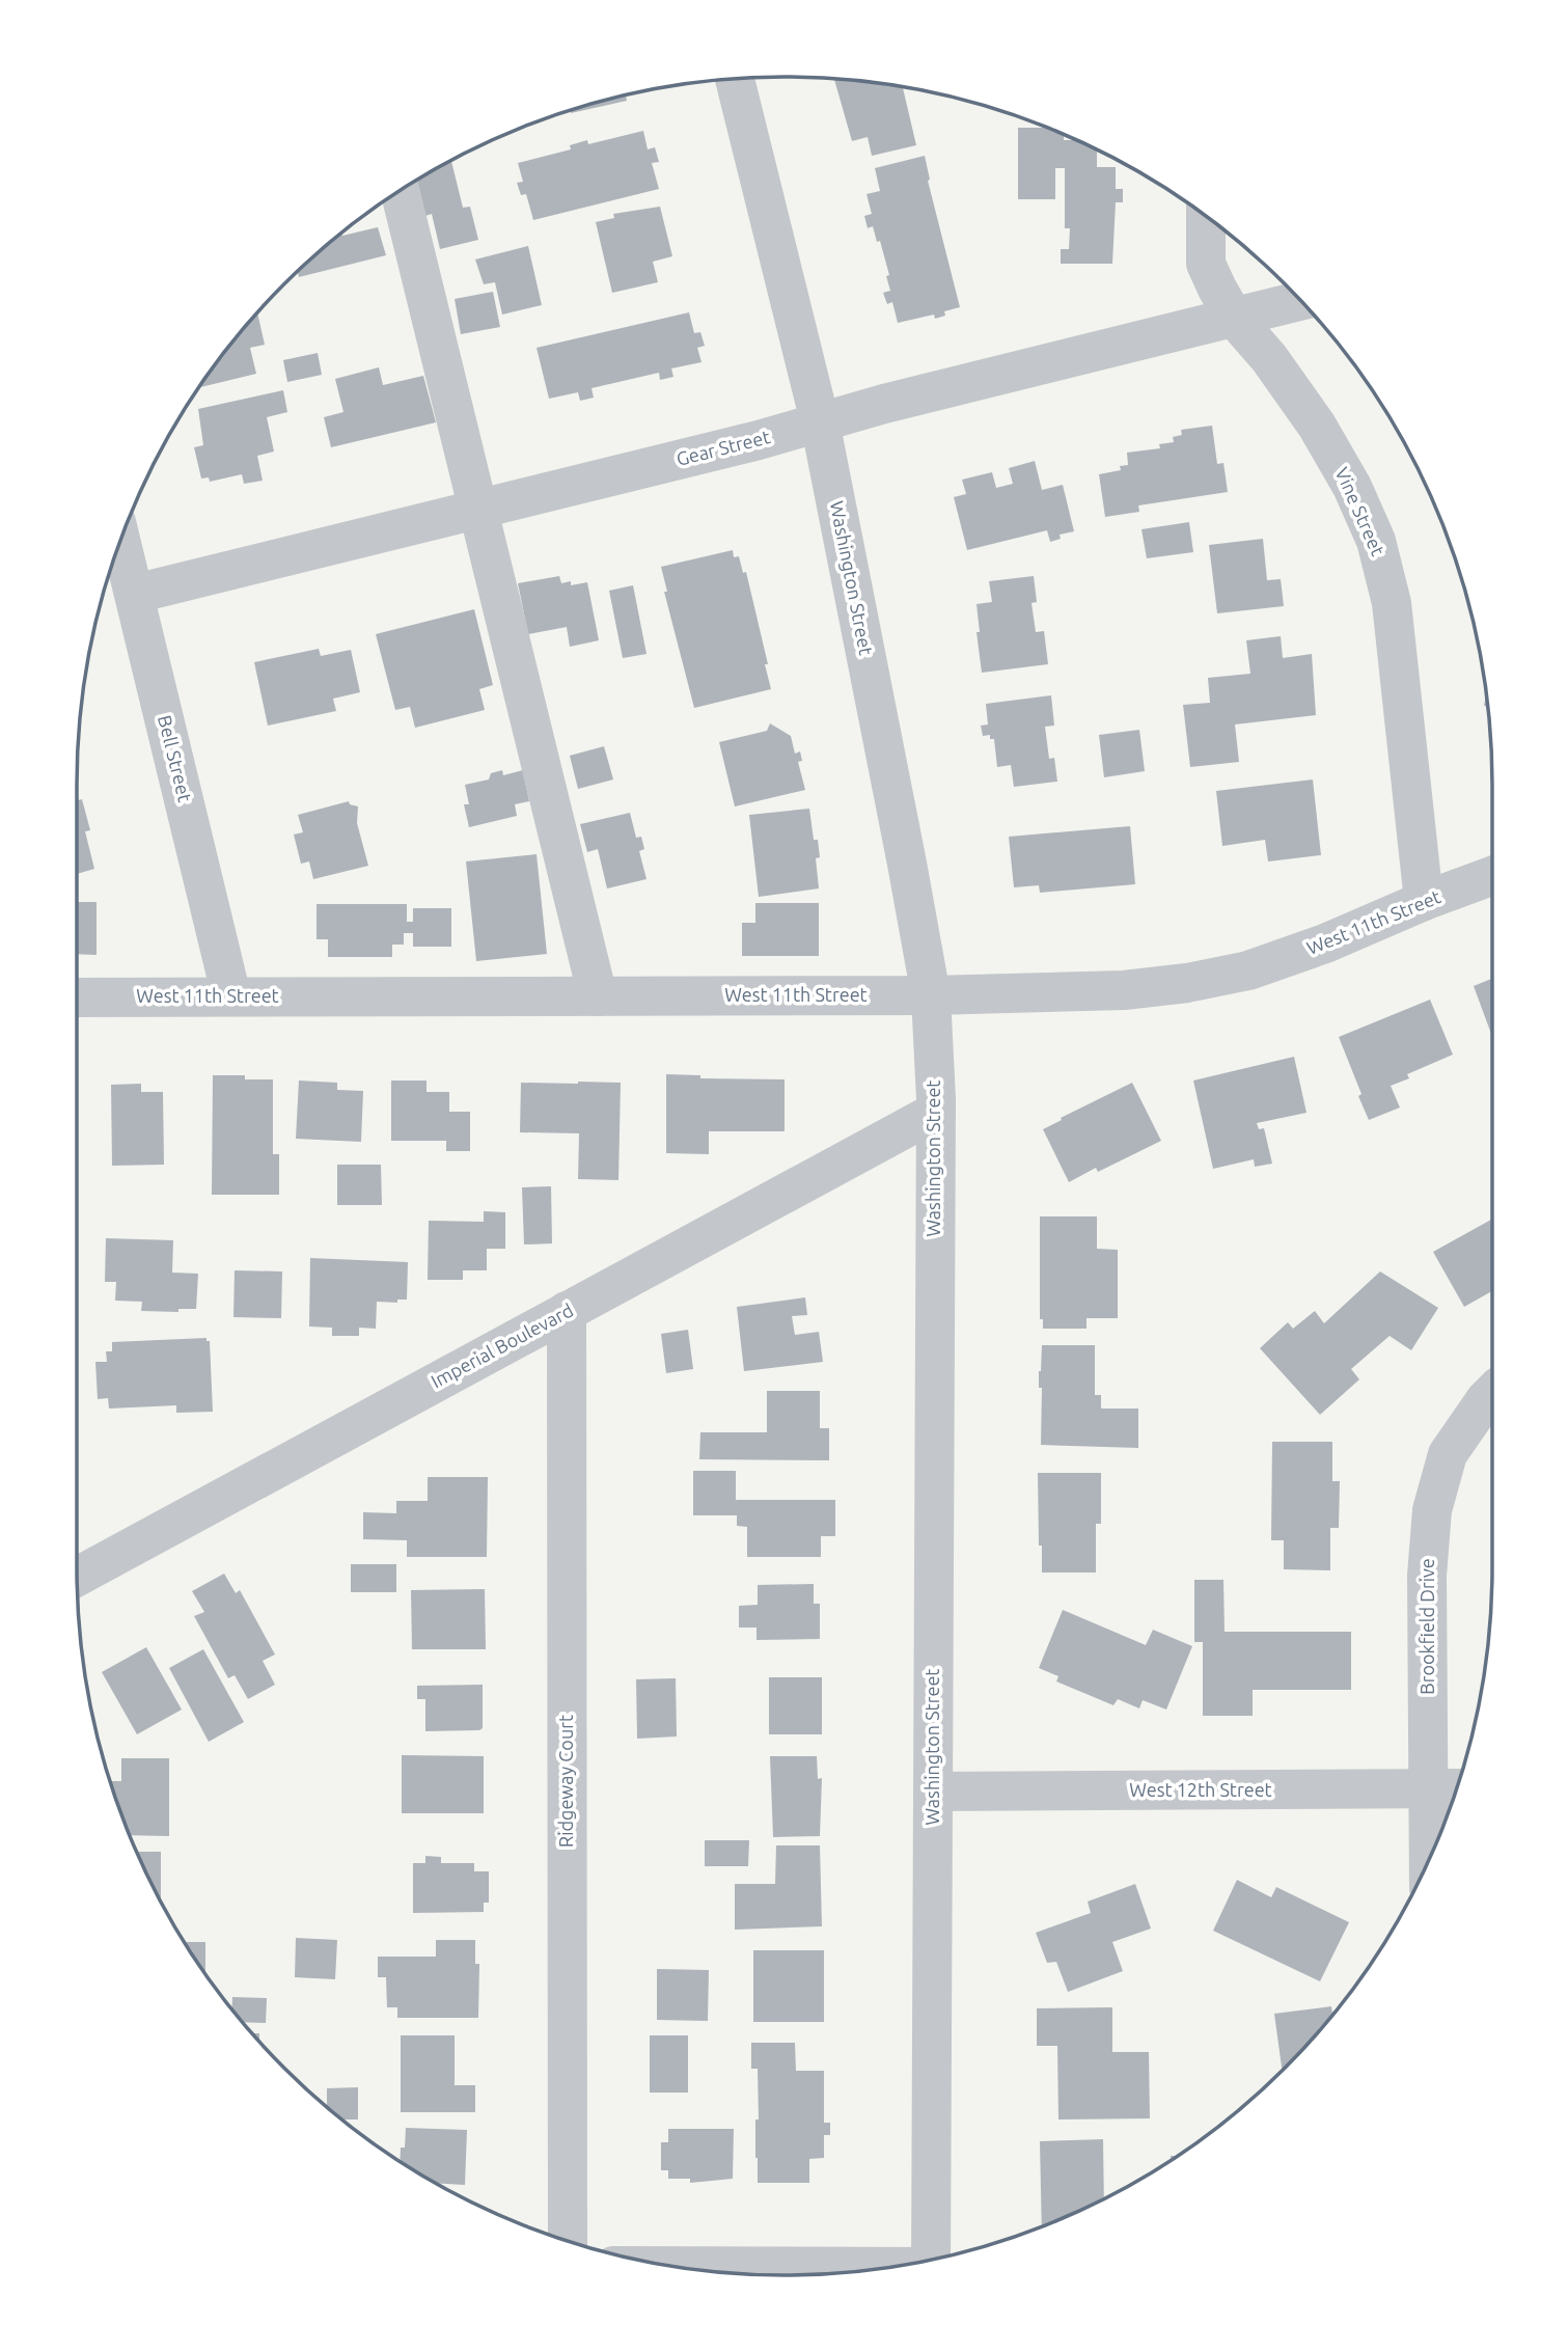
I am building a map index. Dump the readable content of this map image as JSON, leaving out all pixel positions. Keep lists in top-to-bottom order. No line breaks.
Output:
{"streets":{"street":["Gear Street","Vine Street","Washington Street","Bell Street","West 11th Street","Imperial Boulevard","Brookfield Drive","Ridgeway Court","West 12th Street"]},"crossings":[["Gear Street","Vine Street"],["Gear Street","Washington Street"],["Gear Street","Bell Street"],["Vine Street","West 11th Street"],["Washington Street","West 11th Street"],["Washington Street","Imperial Boulevard"],["Washington Street","West 12th Street"],["Bell Street","West 11th Street"],["Imperial Boulevard","Ridgeway Court"],["Brookfield Drive","West 12th Street"]]}
